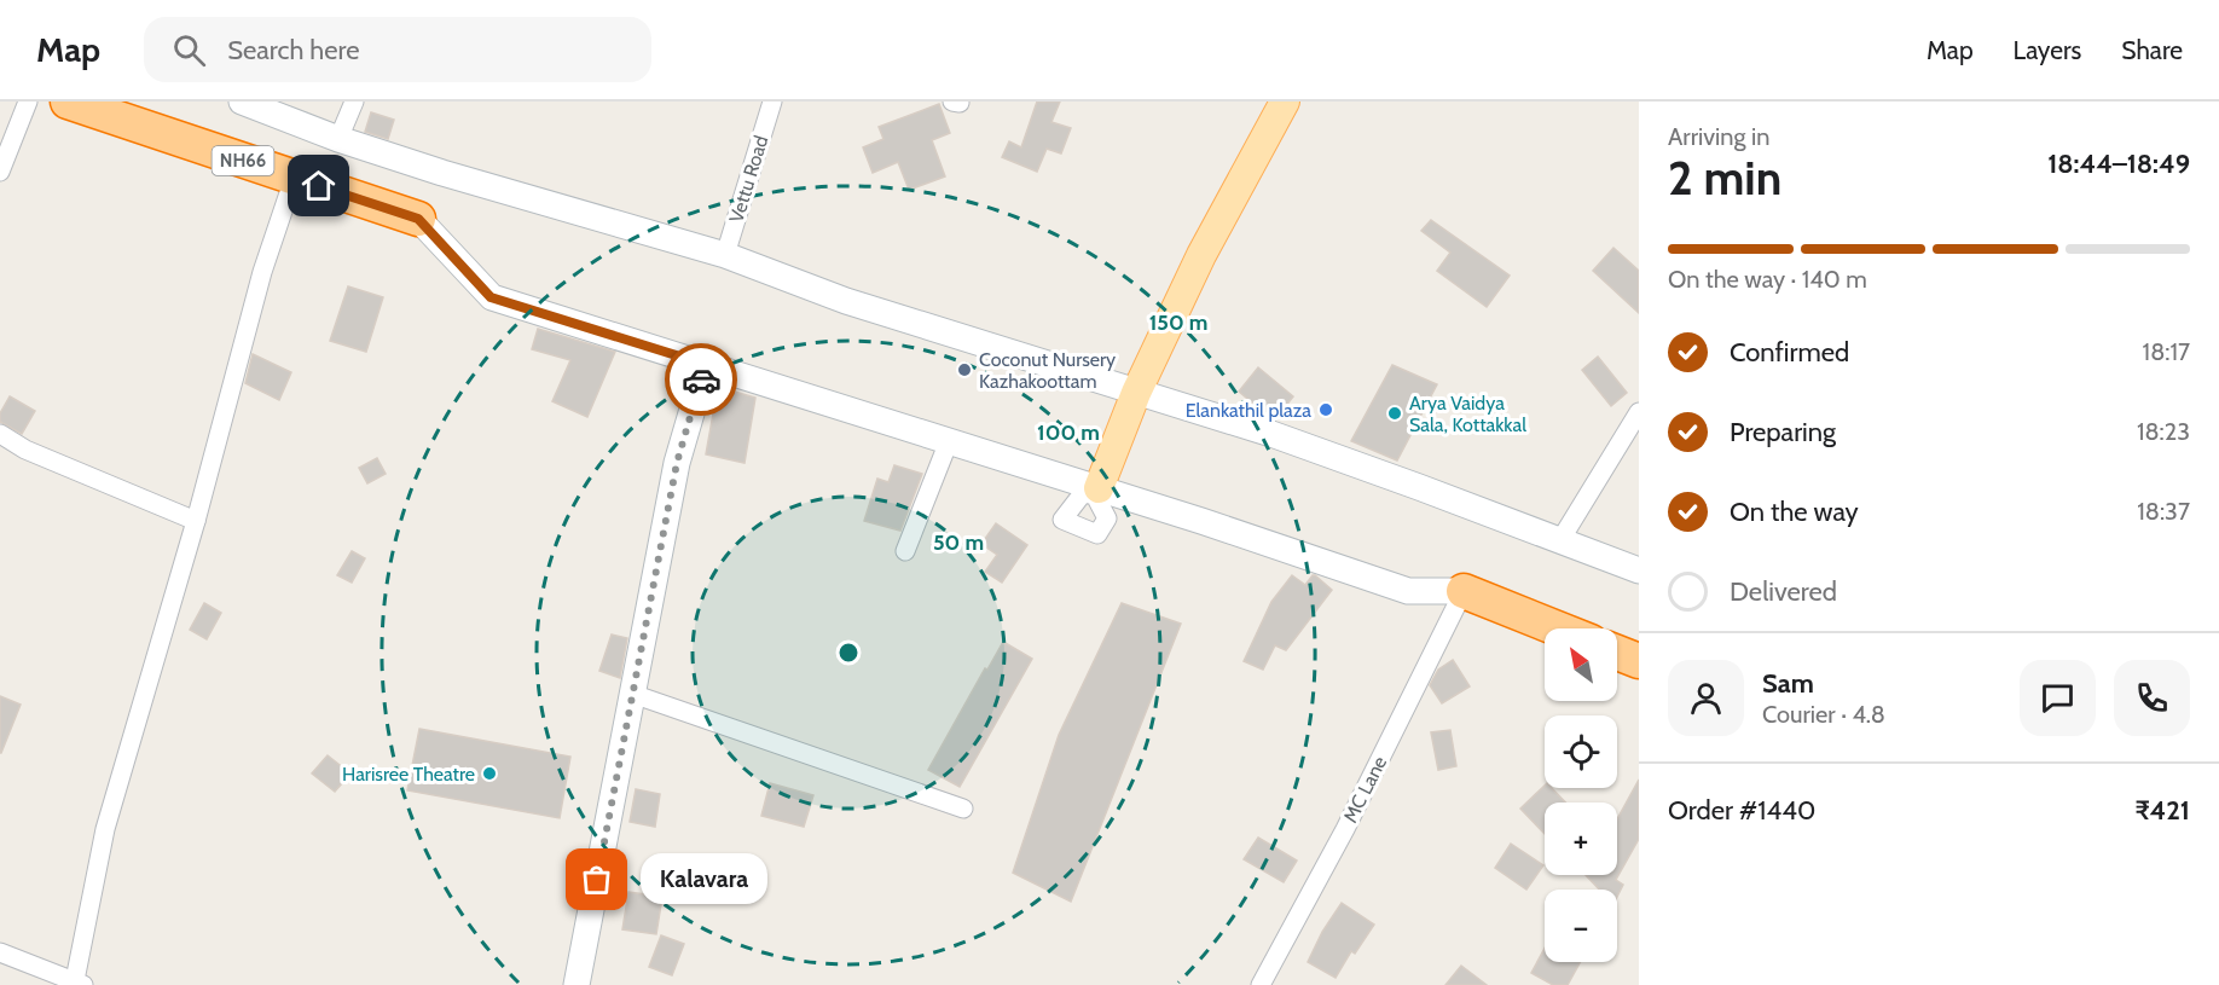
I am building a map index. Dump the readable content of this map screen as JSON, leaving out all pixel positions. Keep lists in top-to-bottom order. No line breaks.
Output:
{"streets":{"highway":["NH66"],"street":["Vettu Road","MC Lane"]},"places":["Coconut Nursery Kazhakoottam","Elankathil plaza","Arya Vaidya Sala, Kottakkal","Harisree Theatre","Kalavara"],"north":"top left","page":{"header":"Map","search":"Search here","nav":["Map","Layers","Share"],"heading":["2 min","Arriving in","18:44–18:49"],"panel":["Sam","Courier · 4.8","Order #1440","₹421"],"bar":"On the way · 140 m","list":[["Confirmed","18:17"],["Preparing","18:23"],["On the way","18:37"],"Delivered"],"map_buttons":["+","−"],"bubble":"Kalavara"},"rings":["150 m","100 m","50 m"]}
